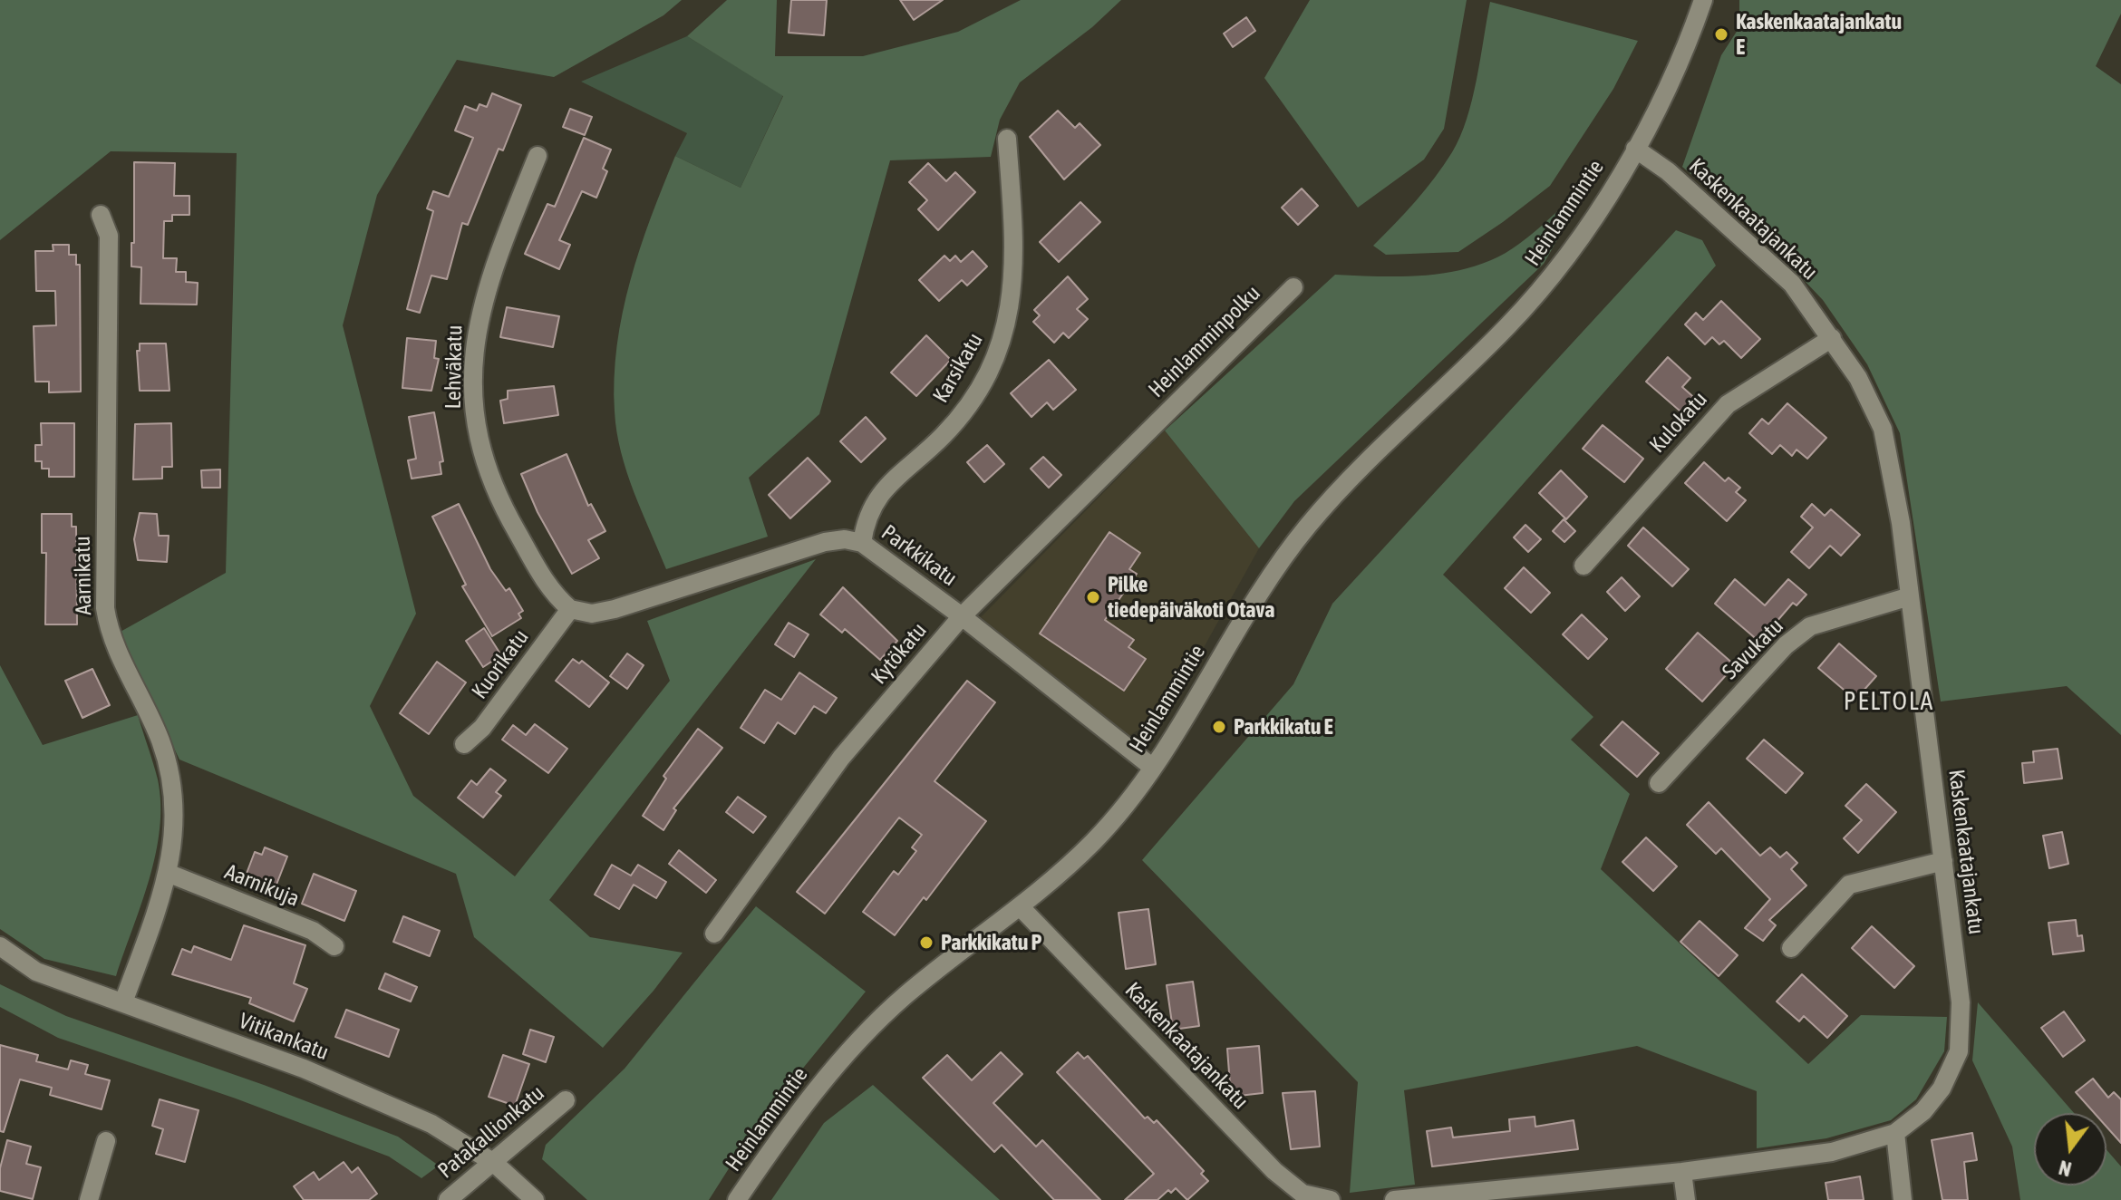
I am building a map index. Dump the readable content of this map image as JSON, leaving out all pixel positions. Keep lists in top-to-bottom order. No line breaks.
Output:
{"streets":{"street":["Heinlammintie","Kaskenkaatajankatu","Heinlamminpolku","Lehväkatu","Karsikatu","Kulokatu","Parkkikatu","Aarnikatu","Savukatu","Kytökatu","Kuorikatu","Aarnikuja","Vitikankatu","Patakallionkatu"]},"crossings":[["Heinlammintie","Kaskenkaatajankatu"],["Heinlammintie","Parkkikatu"],["Kaskenkaatajankatu","Kulokatu"],["Kaskenkaatajankatu","Savukatu"],["Heinlamminpolku","Kytökatu"],["Lehväkatu","Parkkikatu"],["Lehväkatu","Kuorikatu"],["Karsikatu","Parkkikatu"],["Parkkikatu","Kytökatu"],["Parkkikatu","Kuorikatu"],["Aarnikatu","Aarnikuja"],["Aarnikatu","Vitikankatu"],["Vitikankatu","Patakallionkatu"]],"districts":["PELTOLA"],"places":["Kaskenkaatajankatu E","Pilke tiedepäiväkoti Otava","Parkkikatu E","Parkkikatu P"],"north":"bottom"}
